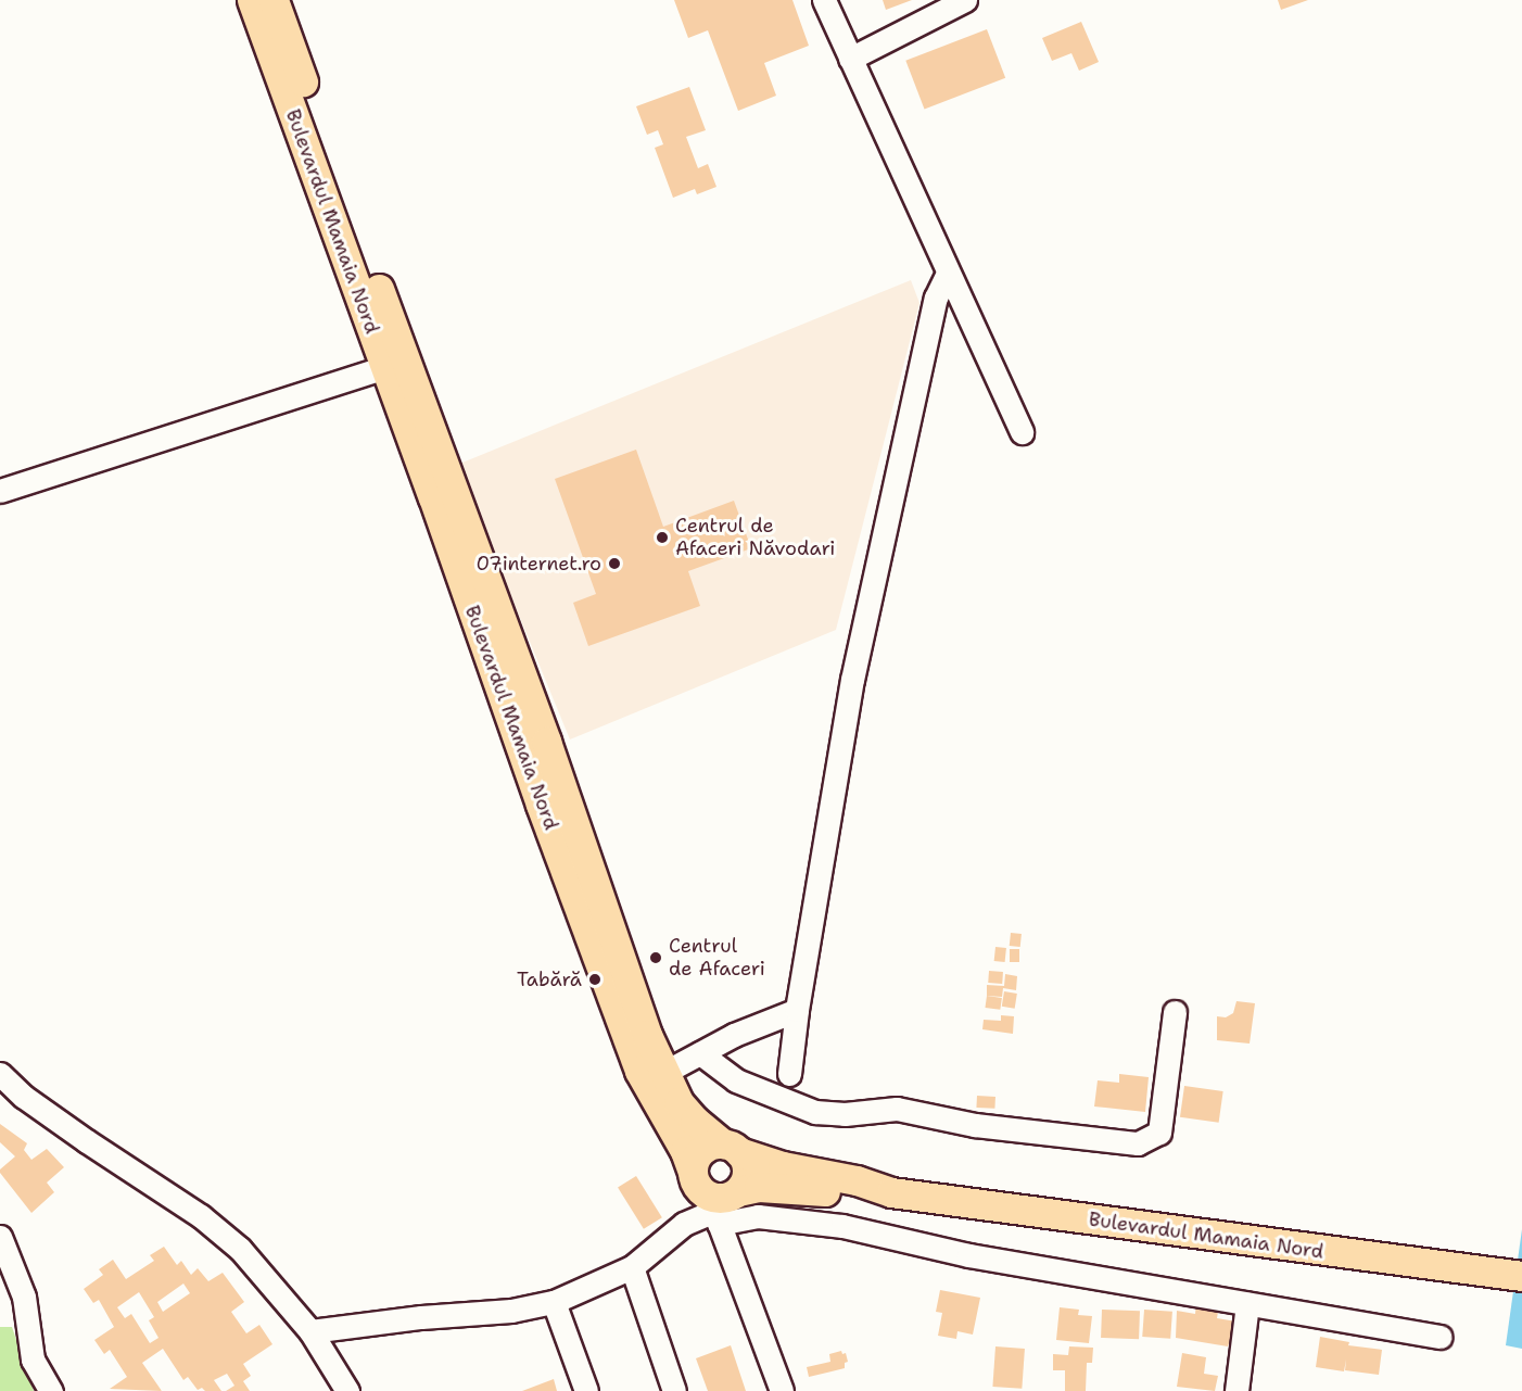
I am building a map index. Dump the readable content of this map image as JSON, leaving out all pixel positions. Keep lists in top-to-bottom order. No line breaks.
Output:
{"streets":{"main road":["Bulevardul Mamaia Nord"]},"places":["Centrul de Afaceri Năvodari","07internet.ro","Centrul de Afaceri","Tabără"]}
